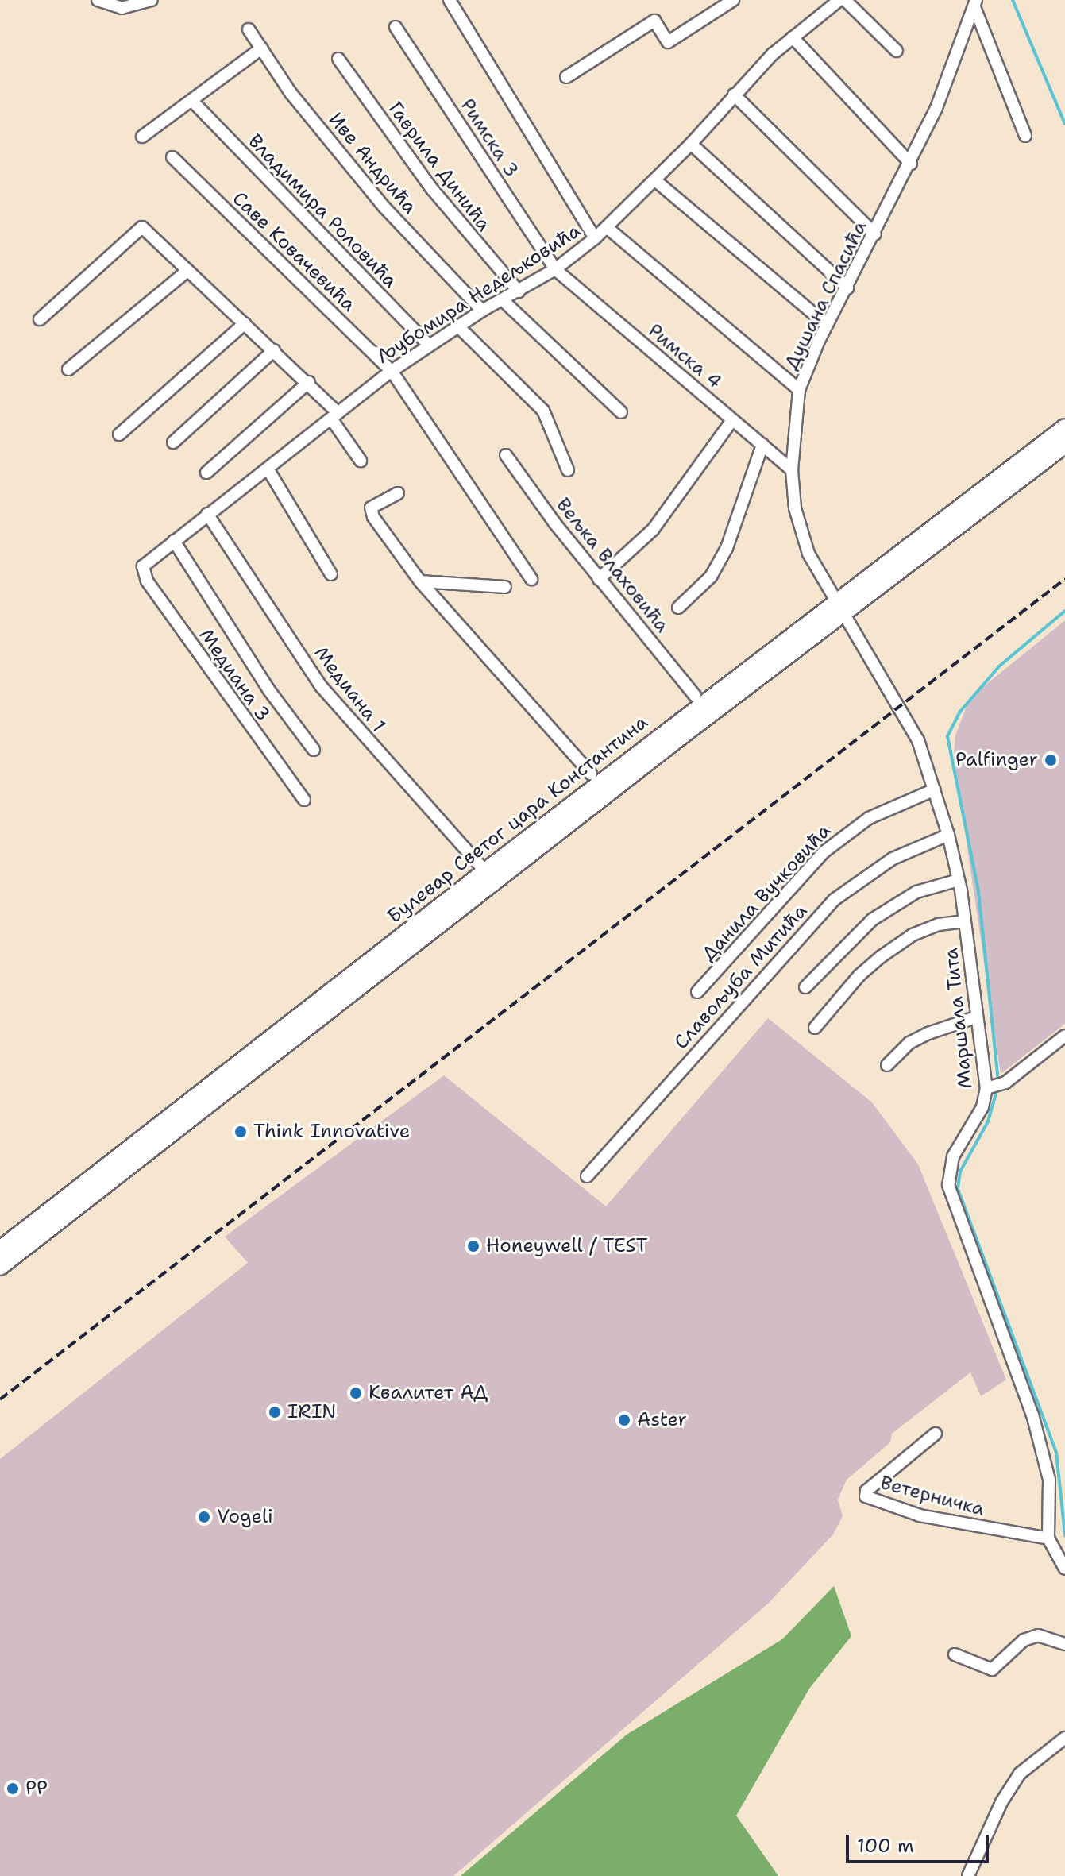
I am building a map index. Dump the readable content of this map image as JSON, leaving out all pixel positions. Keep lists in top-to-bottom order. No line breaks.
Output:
{"streets":{"main road":["Булевар Светог цара Константина"],"street":["Римска 3","Иве Андрића","Гаврила Динића","Владимира Роловића","Саве Ковачевића","Љубомира Недељковића","Душана Спасића","Римска 4","Вељка Влаховића","Медиана 3","Медиана 1","Данила Вучковића","Славољуба Митића","Маршала Тита","Ветерничка"]},"crossings":[["Римска 3","Љубомира Недељковића"],["Римска 3","Римска 4"],["Иве Андрића","Љубомира Недељковића"],["Гаврила Динића","Љубомира Недељковића"],["Владимира Роловића","Љубомира Недељковића"],["Саве Ковачевића","Љубомира Недељковића"],["Љубомира Недељковића","Римска 4"],["Љубомира Недељковића","Медиана 3"],["Љубомира Недељковића","Медиана 1"],["Душана Спасића","Римска 4"],["Душана Спасића","Булевар Светог цара Константина"],["Душана Спасића","Маршала Тита"],["Медиана 1","Булевар Светог цара Константина"],["Булевар Светог цара Константина","Маршала Тита"],["Данила Вучковића","Маршала Тита"],["Славољуба Митића","Маршала Тита"],["Маршала Тита","Ветерничка"]],"places":["Palfinger","Think Innovative","Honeywell / TEST","Квалитет АД","IRIN","Aster","Vogeli","PP"],"scale_bar":"100 m"}
